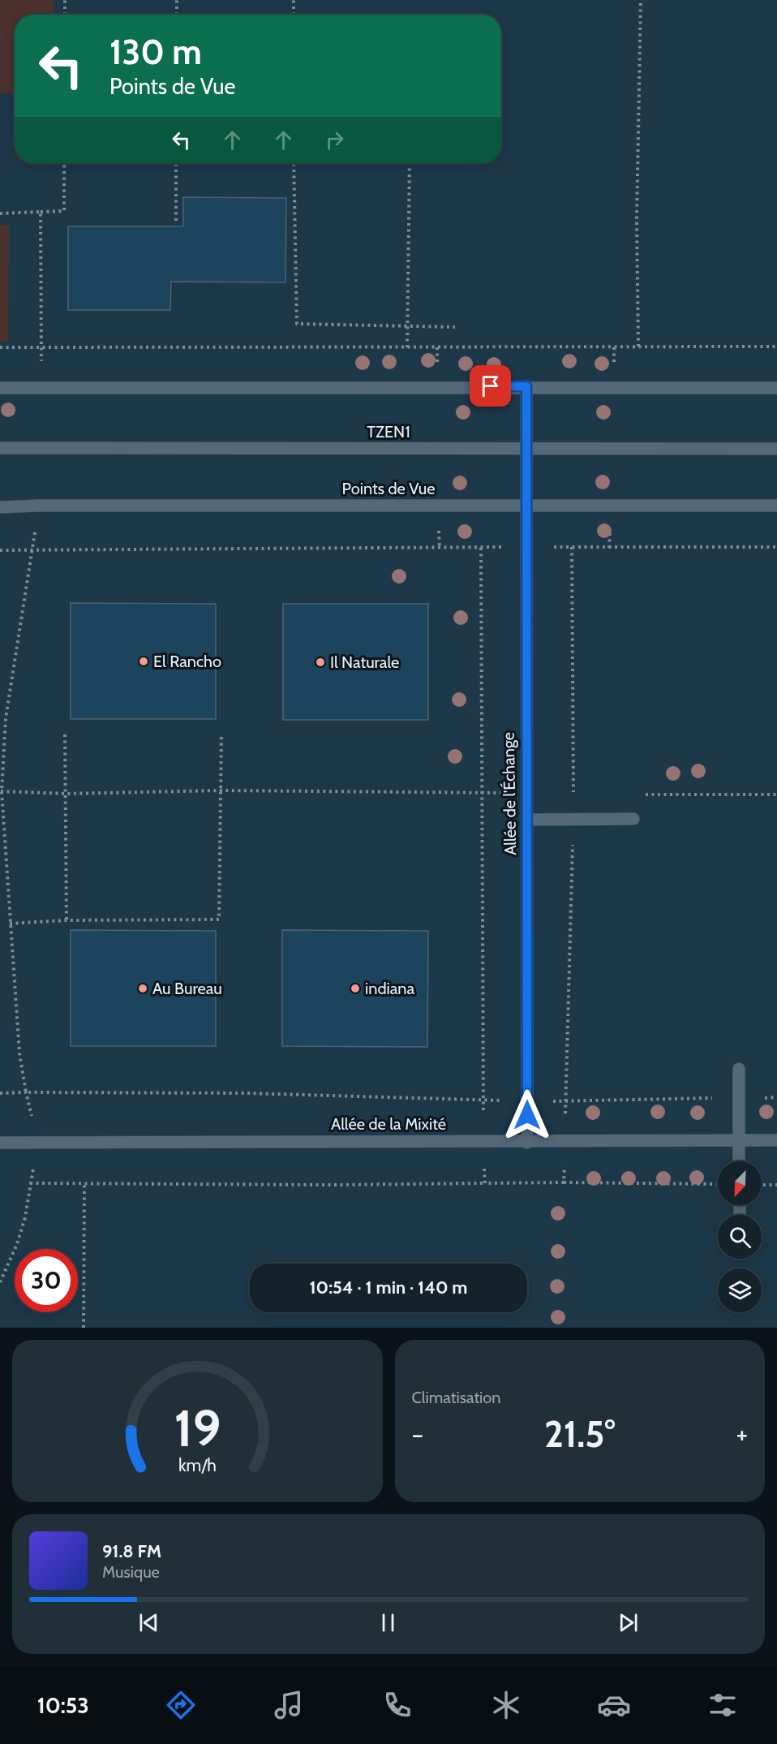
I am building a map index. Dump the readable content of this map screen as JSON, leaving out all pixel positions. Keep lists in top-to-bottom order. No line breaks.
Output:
{"streets":{"street":["TZEN1","Points de Vue","Allée de l'Échange","Allée de la Mixité"]},"crossings":[["TZEN1","Allée de l'Échange"],["Points de Vue","Allée de l'Échange"],["Allée de l'Échange","Allée de la Mixité"]],"places":["El Rancho","Il Naturale","Au Bureau","indiana"],"north":"bottom left","page":{"turn":["130 m","Points de Vue"],"limit":"30","trip":"10:54 · 1 min · 140 m","tile":"Climatisation","heat":["−","21.5°","+"],"song":["91.8 FM","Musique"],"tabs":"10:53","gauge":["19","km/h"]}}
